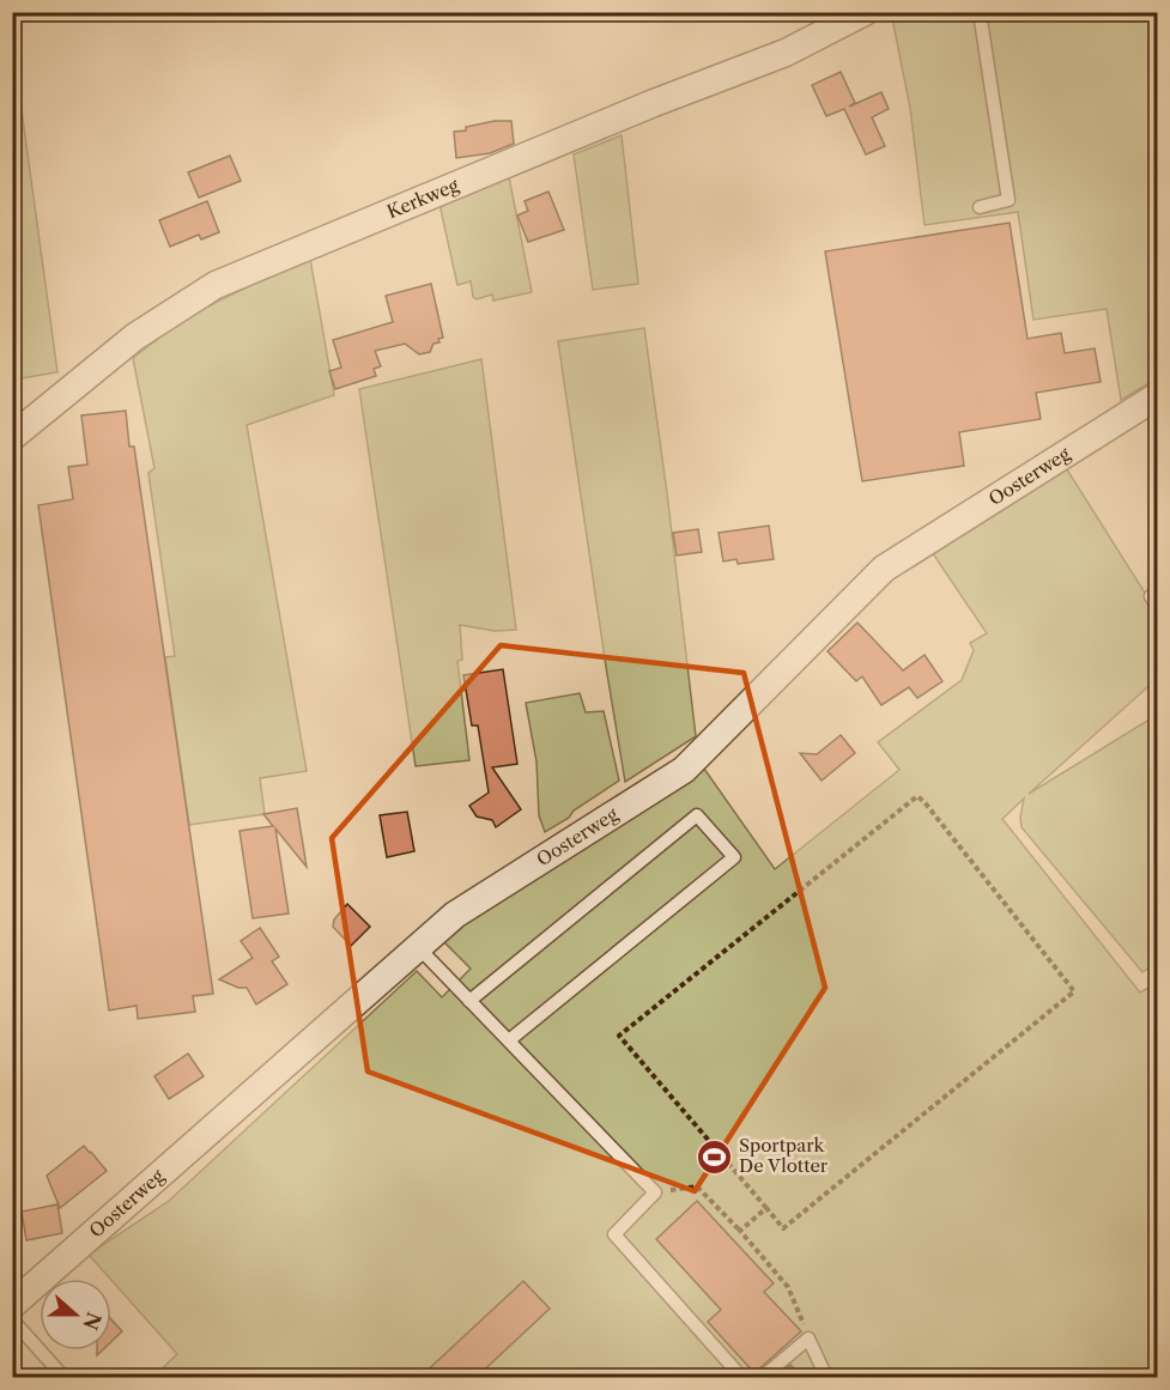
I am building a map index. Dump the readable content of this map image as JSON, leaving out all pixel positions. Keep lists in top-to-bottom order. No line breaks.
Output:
{"streets":{"street":["Kerkweg","Oosterweg"]},"places":{"sports":["Sportpark De Vlotter"]},"north":"right"}
